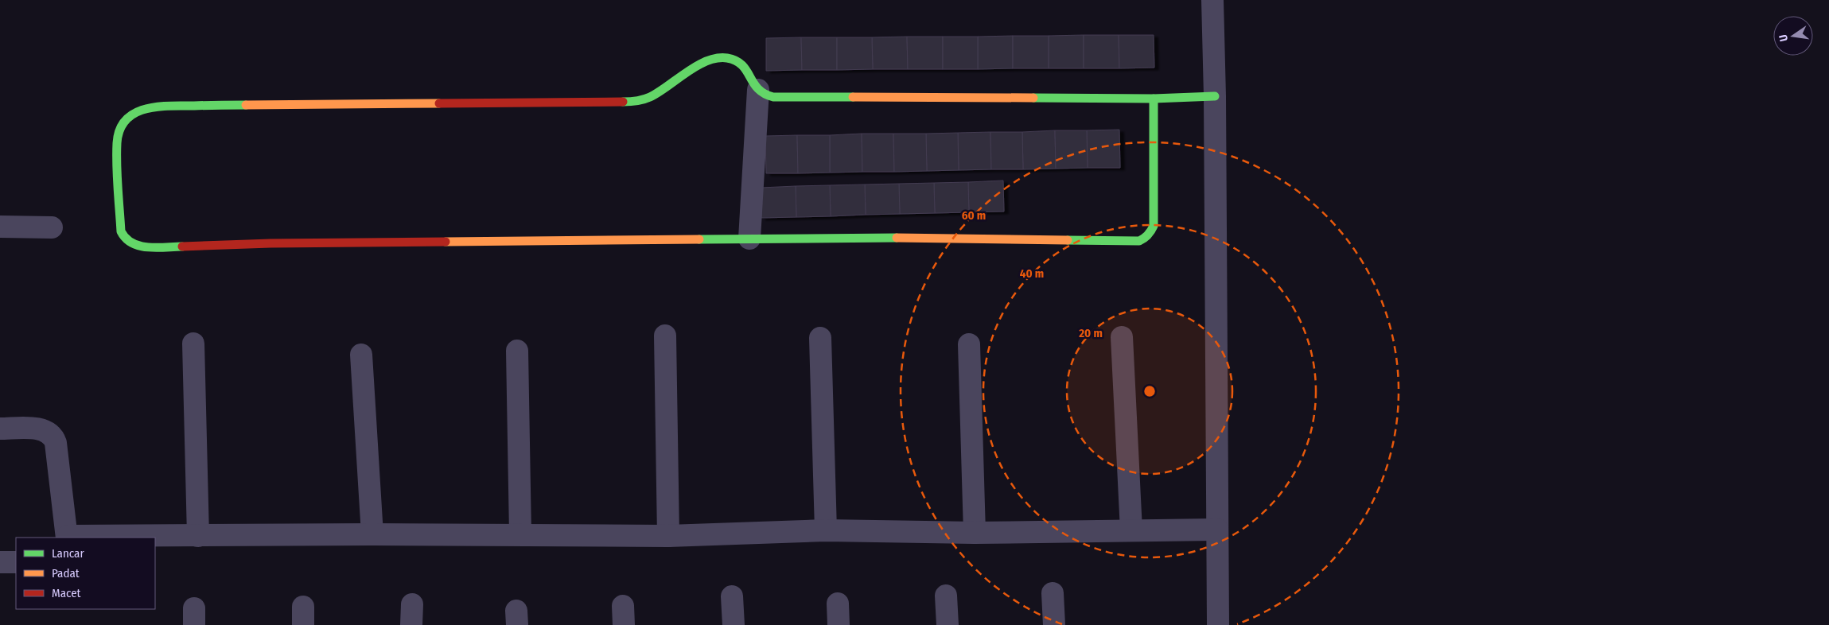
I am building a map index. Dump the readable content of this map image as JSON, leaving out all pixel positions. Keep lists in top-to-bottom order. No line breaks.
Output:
{"legend":["Lancar","Padat","Macet"],"north":"left","rings":["60 m","40 m","20 m"]}
